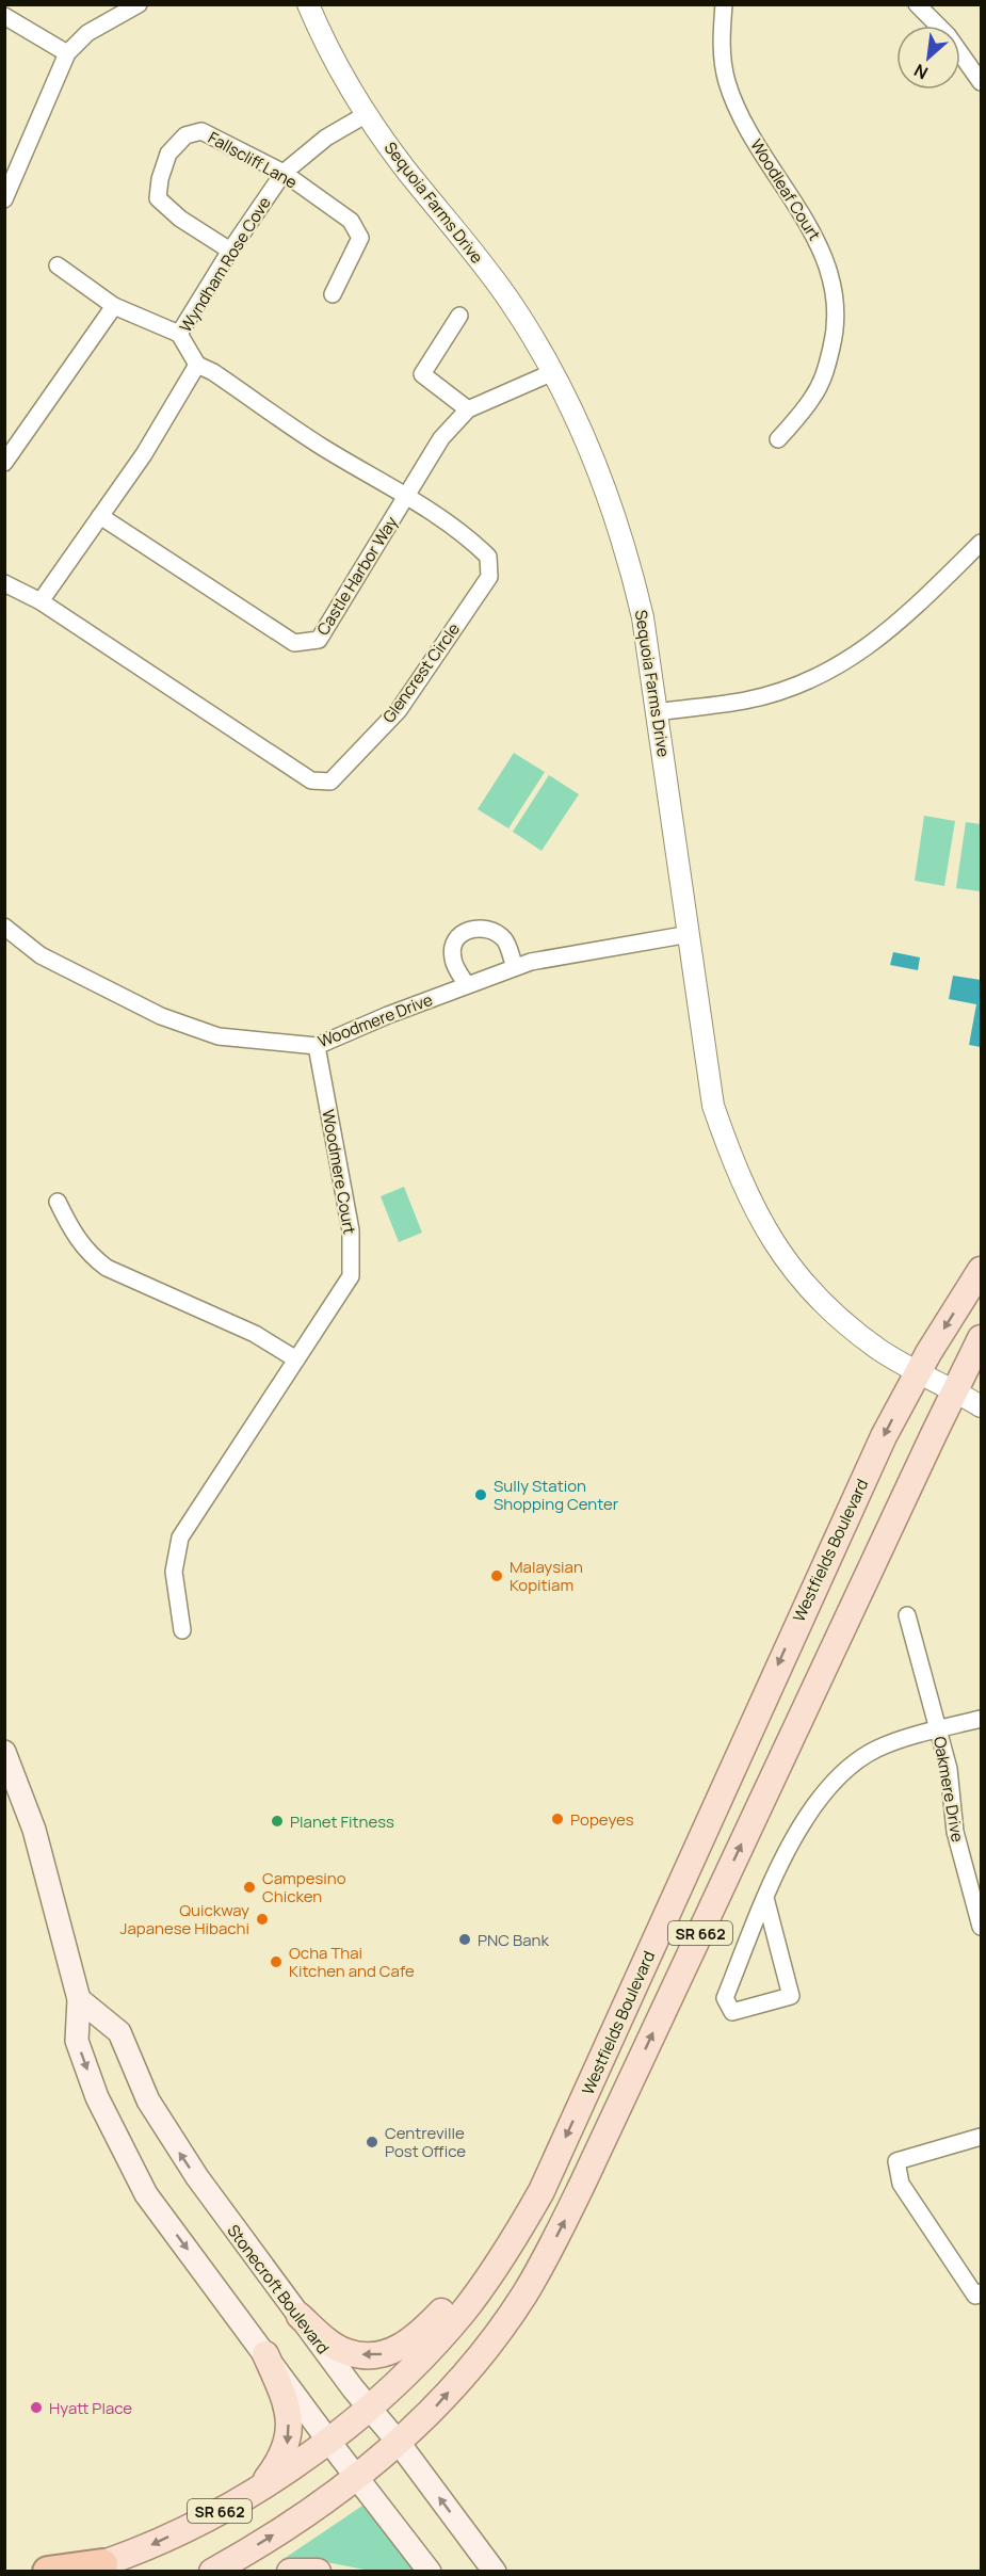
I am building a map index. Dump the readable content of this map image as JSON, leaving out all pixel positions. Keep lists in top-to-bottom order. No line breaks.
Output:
{"streets":{"main road":["Westfields Boulevard","SR 662","Stonecroft Boulevard"],"street":["Fallscliff Lane","Woodleaf Court","Sequoia Farms Drive","Wyndham Rose Cove","Castle Harbor Way","Glencrest Circle","Woodmere Drive","Woodmere Court","Oakmere Drive"]},"crossings":[["Fallscliff Lane","Wyndham Rose Cove"],["Sequoia Farms Drive","Wyndham Rose Cove"],["Sequoia Farms Drive","Castle Harbor Way"],["Sequoia Farms Drive","Woodmere Drive"],["Sequoia Farms Drive","Westfields Boulevard"],["Sequoia Farms Drive","SR 662"],["Wyndham Rose Cove","Glencrest Circle"],["Castle Harbor Way","Glencrest Circle"],["Woodmere Drive","Woodmere Court"],["Westfields Boulevard","Stonecroft Boulevard"],["SR 662","Stonecroft Boulevard"]],"places":["Sully Station Shopping Center","Malaysian Kopitiam","Popeyes","Planet Fitness","Campesino Chicken","Quickway Japanese Hibachi","PNC Bank","Ocha Thai Kitchen and Cafe","Centreville Post Office","Hyatt Place"],"north":"bottom left"}
